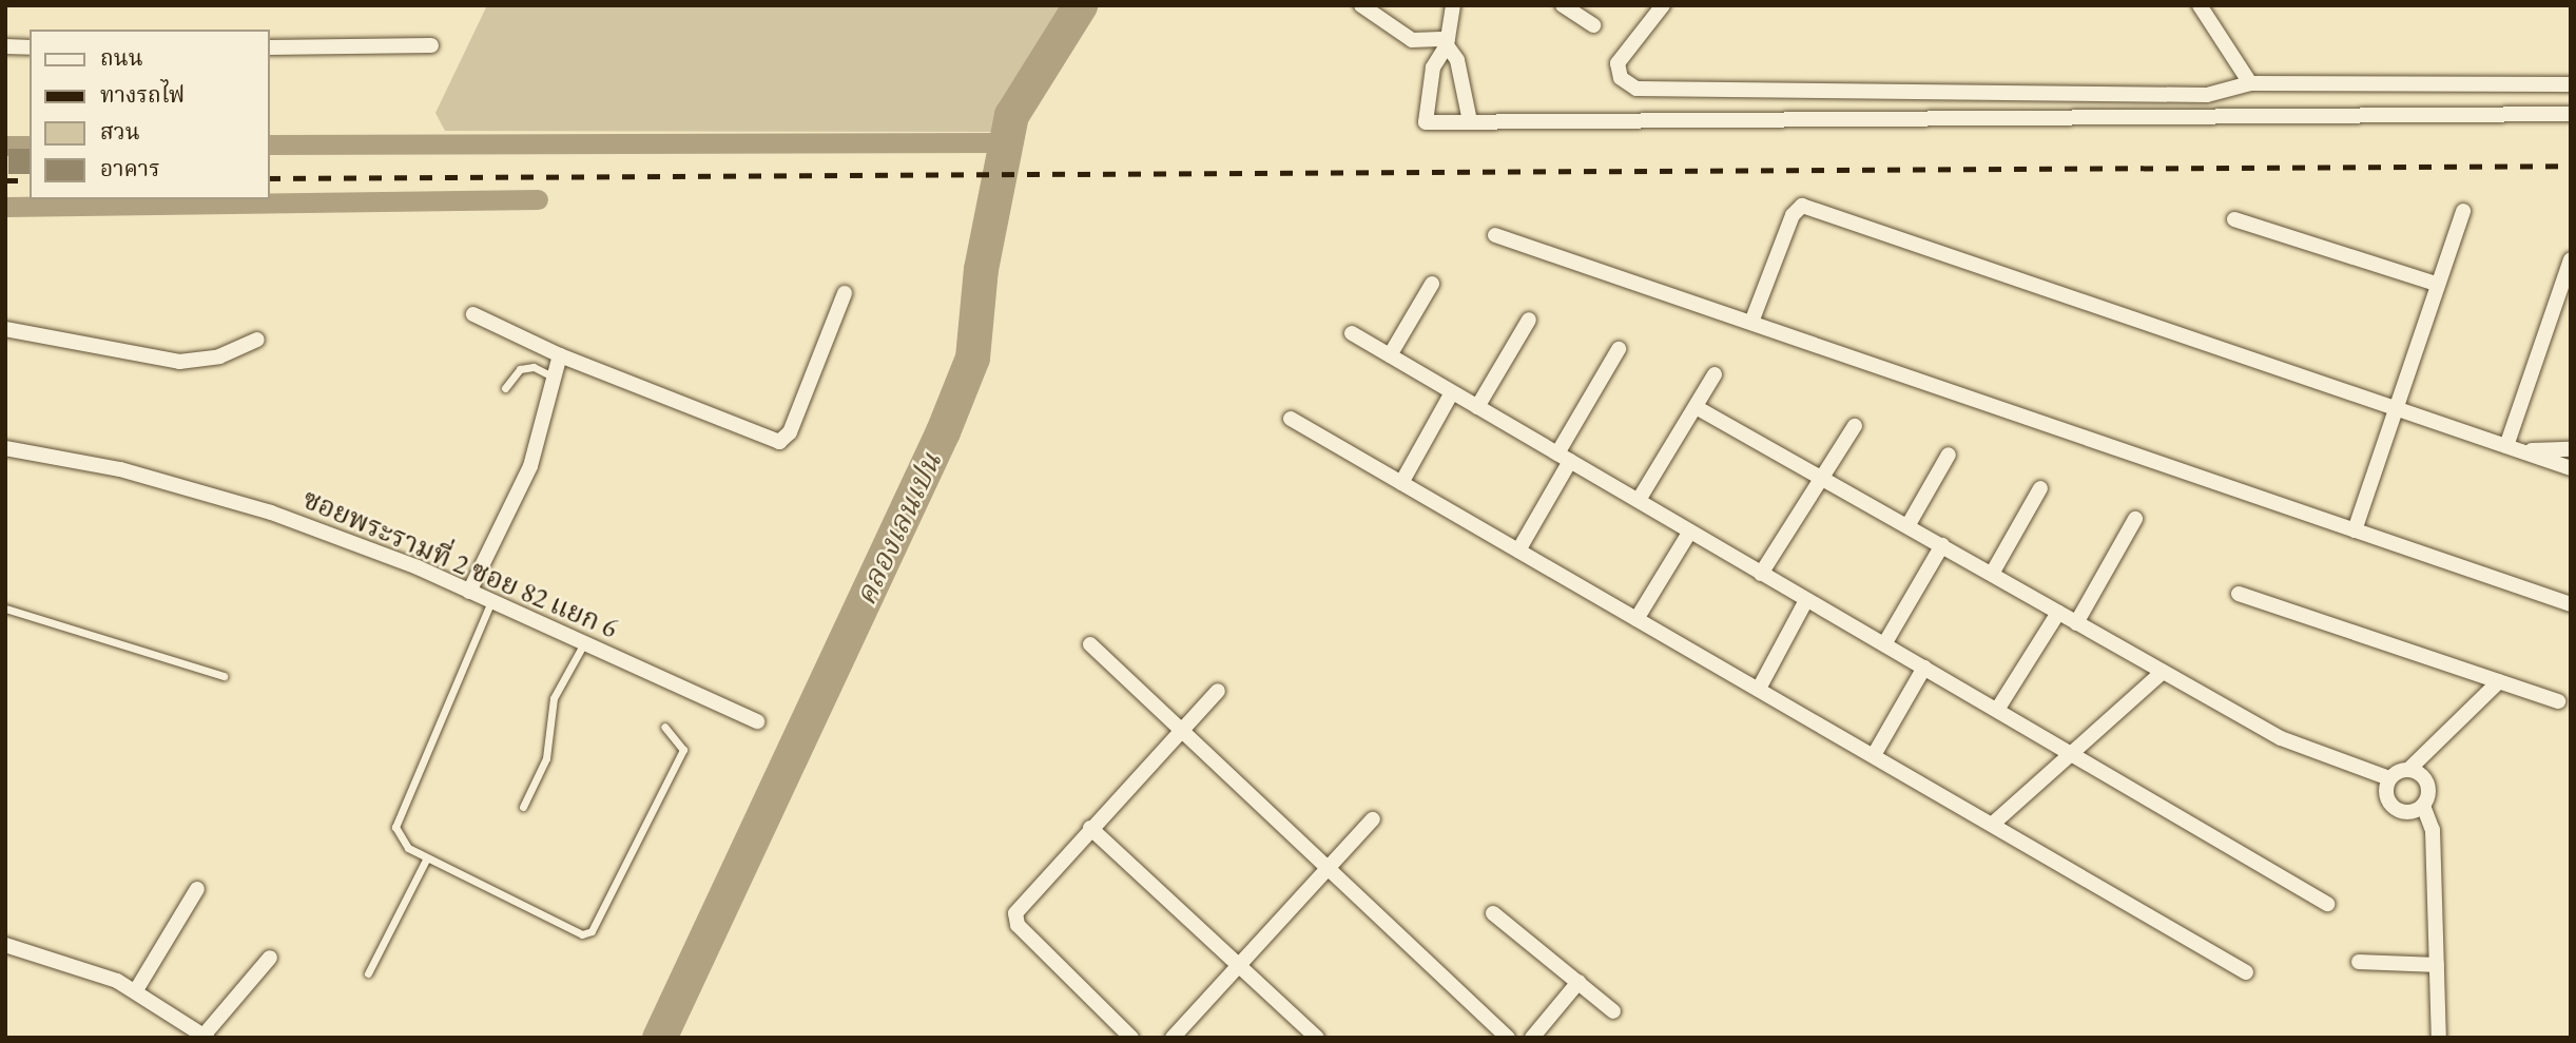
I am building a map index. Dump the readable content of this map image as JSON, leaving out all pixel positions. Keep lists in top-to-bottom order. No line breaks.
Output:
{"streets":{"street":["ซอยพระรามที่ 2 ซอย 82 แยก 6"]},"water":["คลองเลนเปน"],"legend":["ถนน","ทางรถไฟ","สวน","อาคาร"]}
